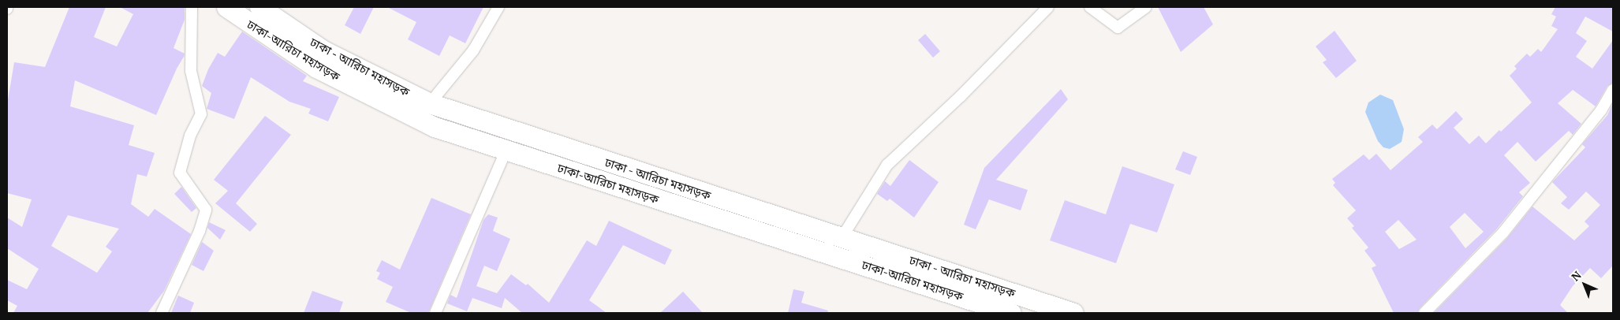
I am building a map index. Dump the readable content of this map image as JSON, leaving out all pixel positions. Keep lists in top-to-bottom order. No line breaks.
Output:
{"streets":{"highway":["ঢাকা-আরিচা মহাসড়ক","ঢাকা - আরিচা মহাসড়ক"]},"north":"top left"}
